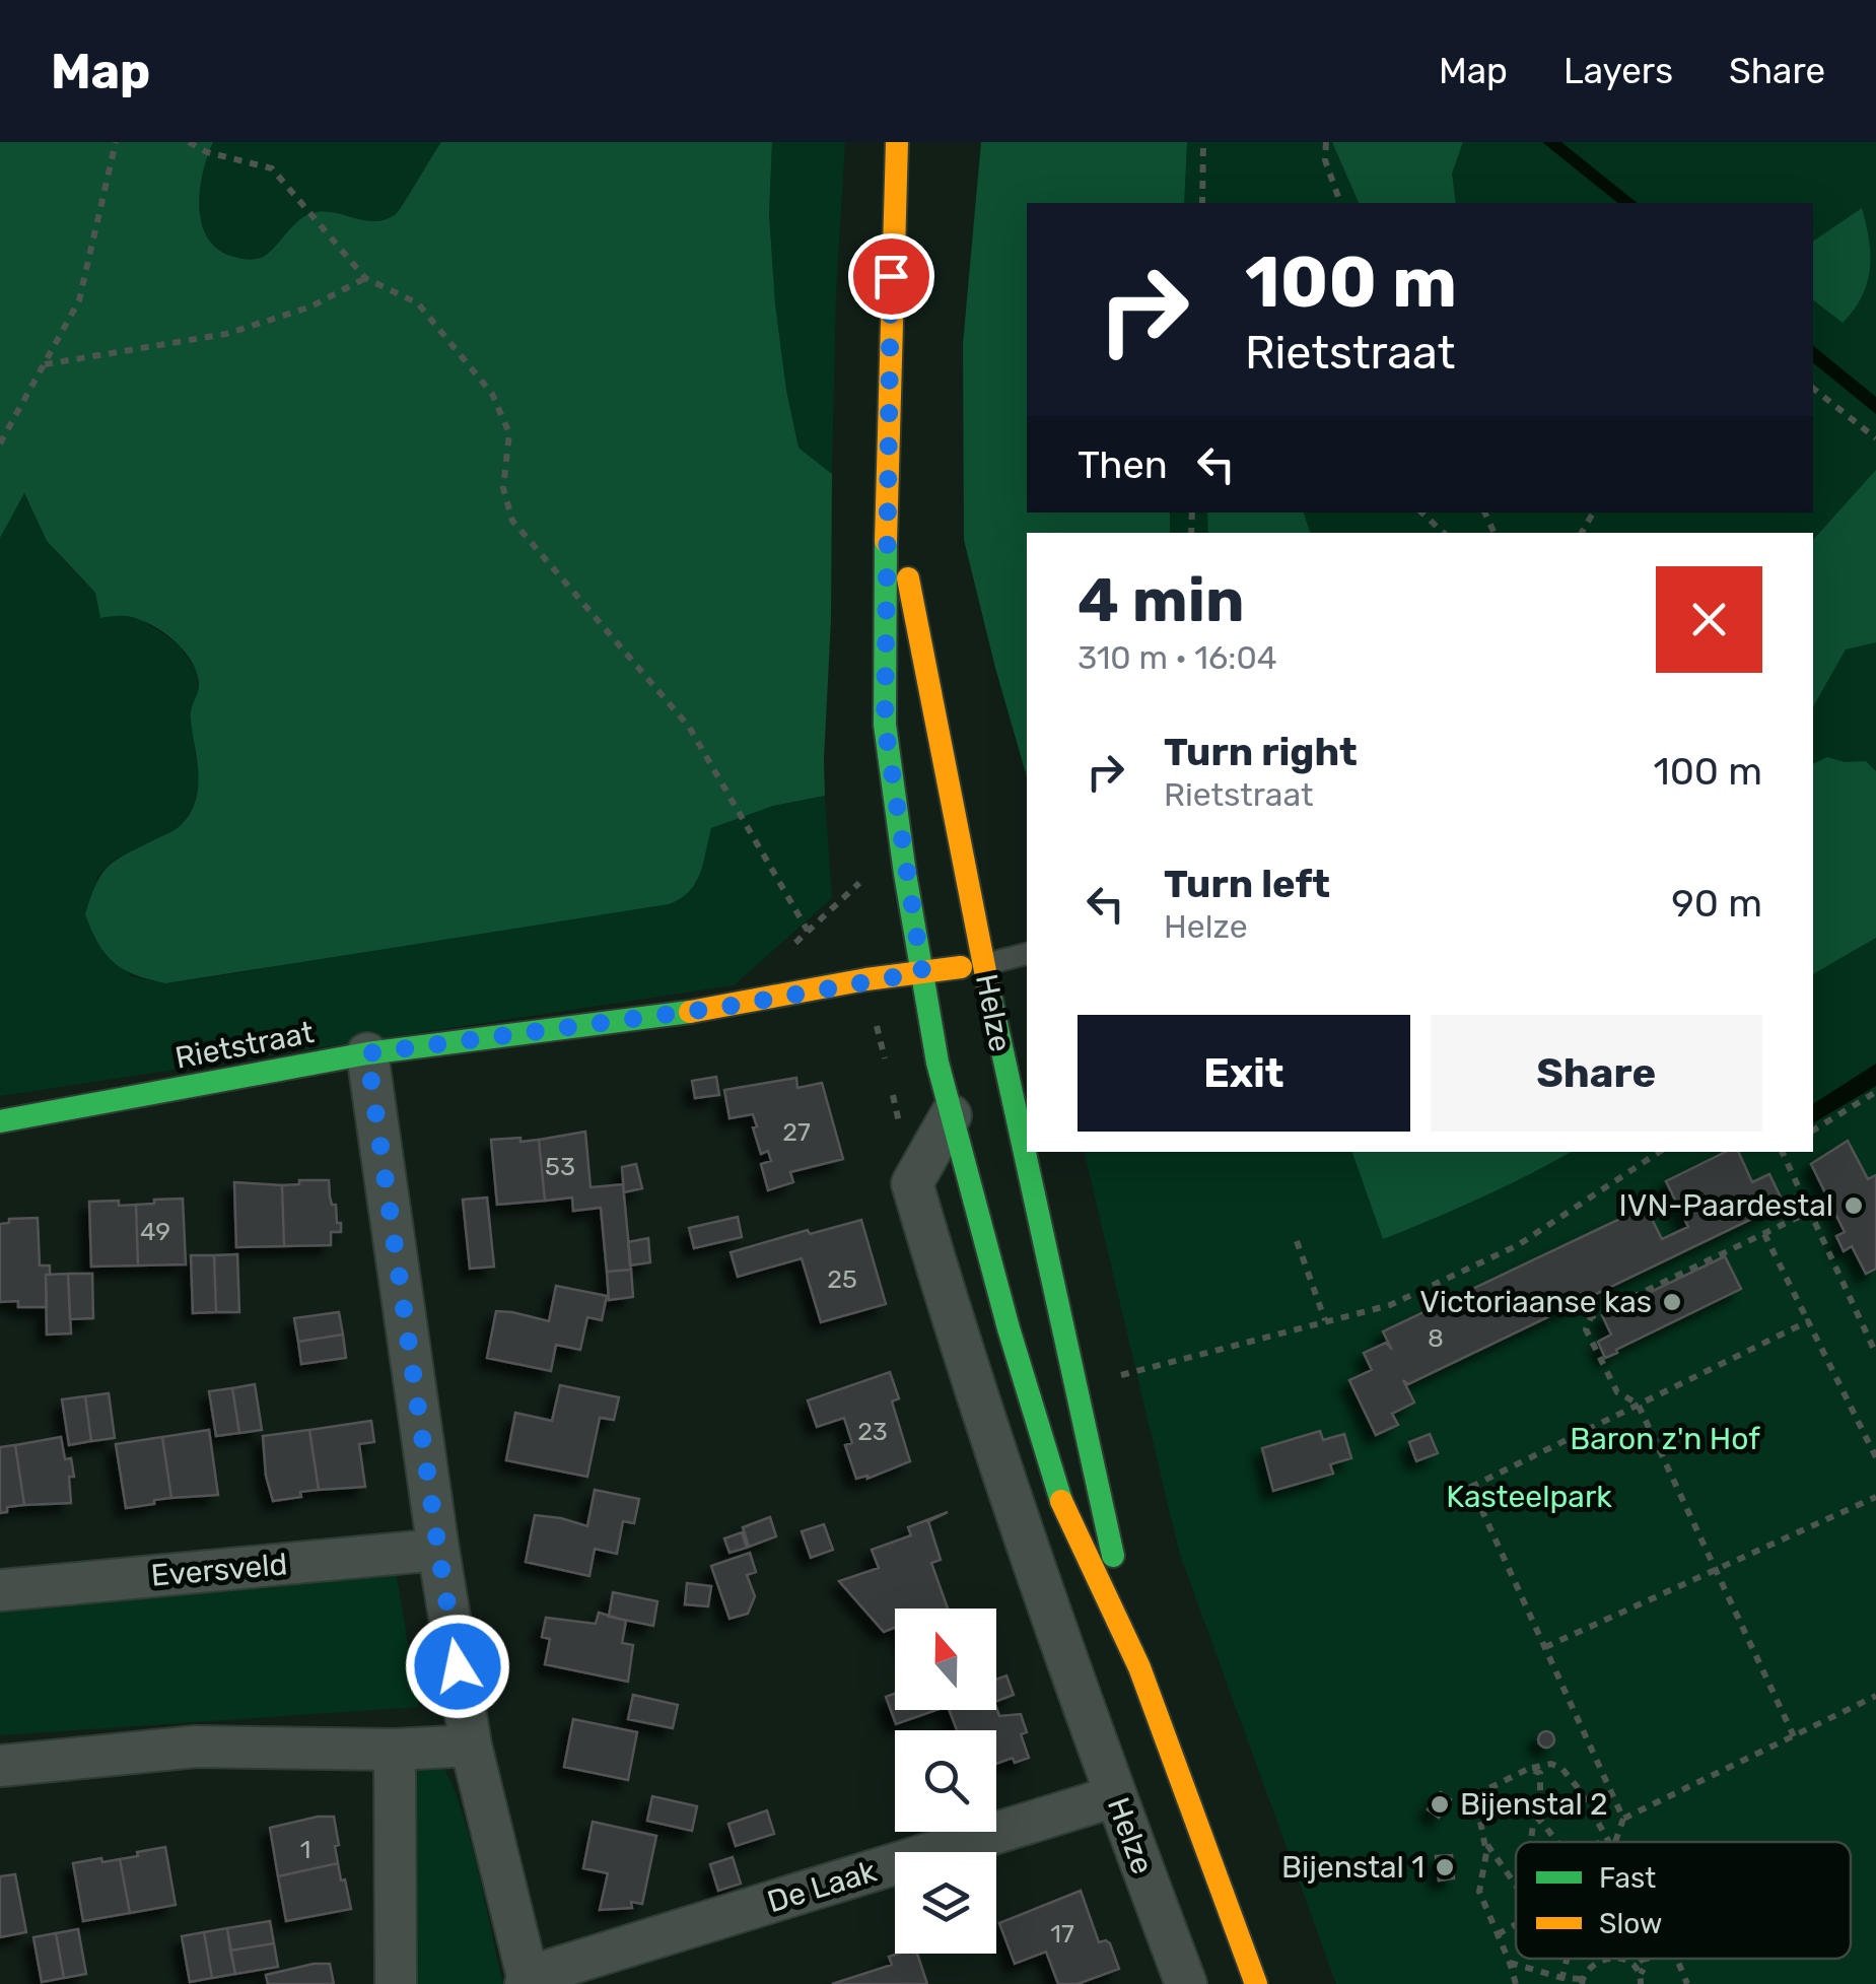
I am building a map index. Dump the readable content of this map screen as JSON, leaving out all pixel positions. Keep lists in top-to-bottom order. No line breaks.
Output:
{"streets":{"main road":["Helze","Rietstraat"],"street":["Eversveld","De Laak"]},"crossings":[["Helze","Rietstraat"],["Helze","De Laak"]],"parks":["Baron z'n Hof","Kasteelpark"],"places":["IVN-Paardestal","Victoriaanse kas","Bijenstal 2","Bijenstal 1"],"house_numbers":["27","53","49","25","8","23","1","17"],"legend":["Fast","Slow"],"north":"top","page":{"header":"Map","nav":["Map","Layers","Share"],"turn":["100 m","Rietstraat"],"then":"Then","heading":["4 min","310 m · 16:04"],"list":[{"name":"Turn right","note":"Rietstraat","value":"100 m"},{"name":"Turn left","note":"Helze","value":"90 m"}],"buttons":["Exit","Share"]}}
